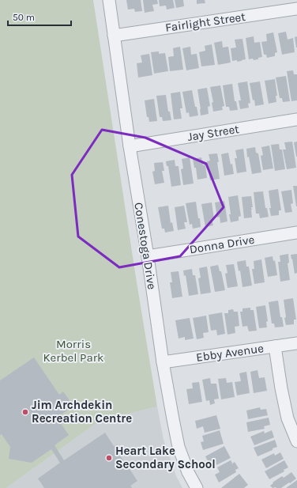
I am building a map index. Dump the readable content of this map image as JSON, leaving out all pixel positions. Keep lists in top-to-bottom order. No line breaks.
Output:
{"streets":{"street":["Fairlight Street","Jay Street","Donna Drive","Conestoga Drive","Ebby Avenue"]},"crossings":[["Fairlight Street","Conestoga Drive"],["Jay Street","Conestoga Drive"],["Donna Drive","Conestoga Drive"],["Conestoga Drive","Ebby Avenue"]],"parks":["Morris Kerbel Park"],"places":["Jim Archdekin Recreation Centre","Heart Lake Secondary School"],"scale_bar":"50 m"}
